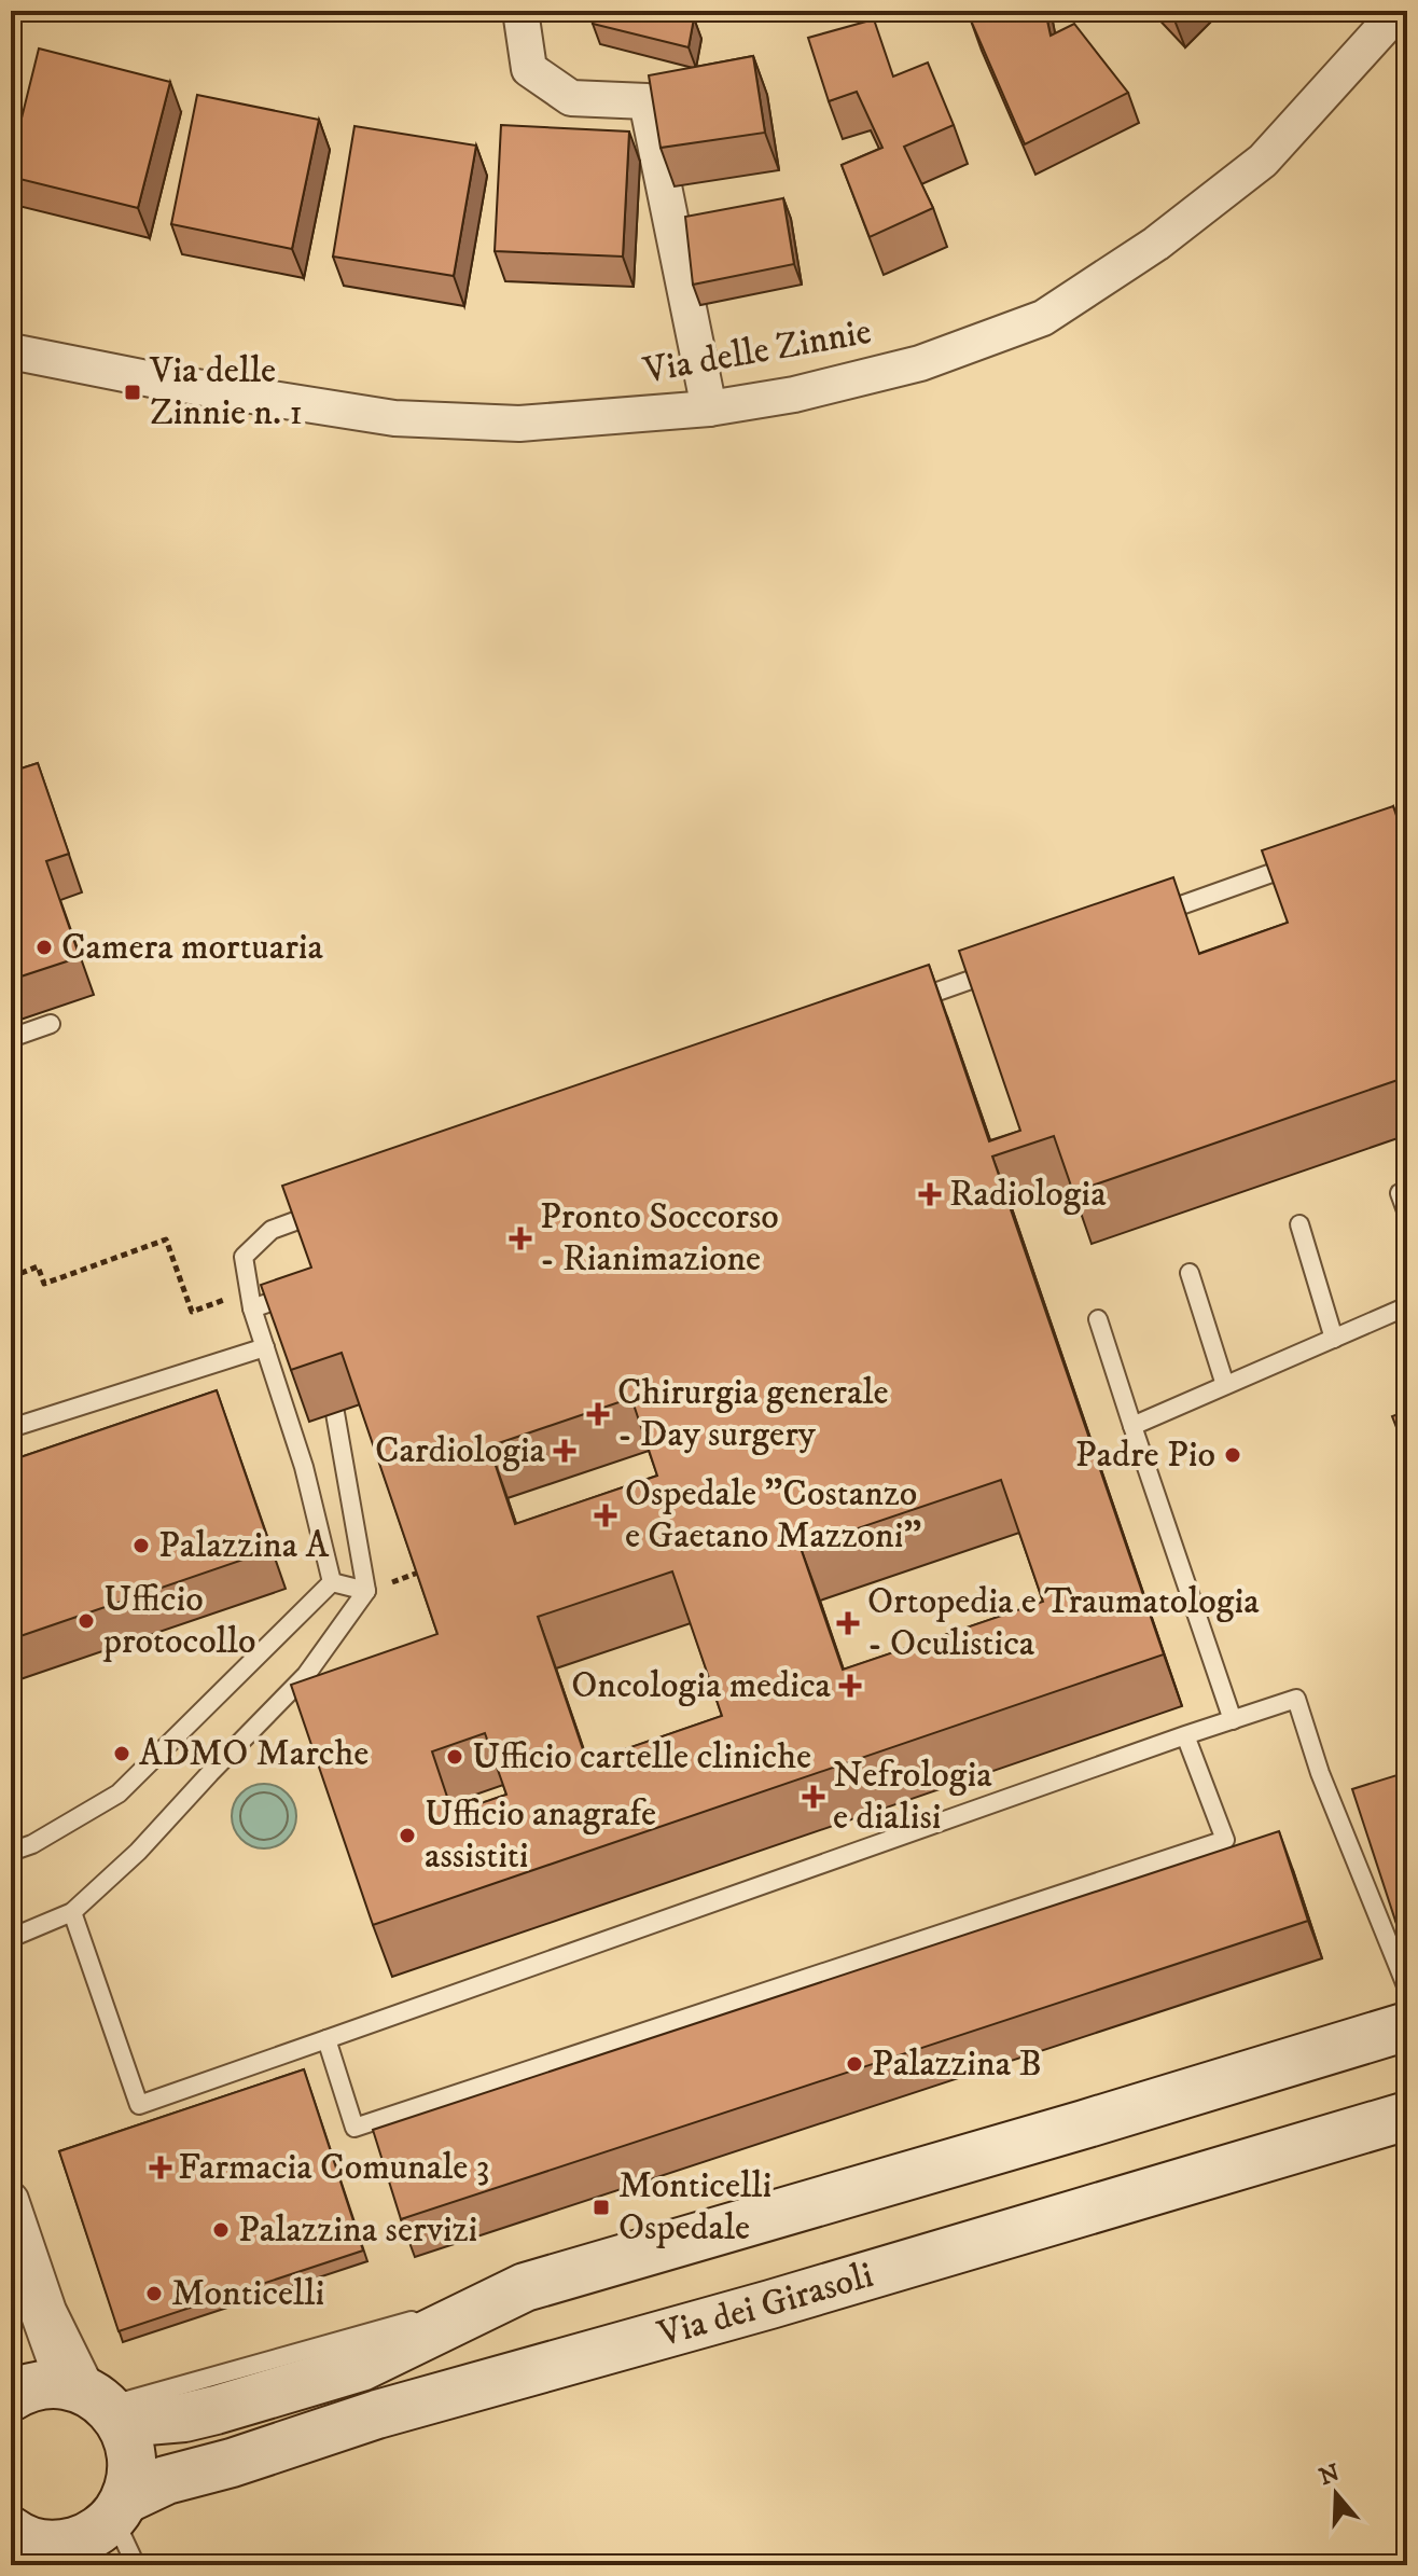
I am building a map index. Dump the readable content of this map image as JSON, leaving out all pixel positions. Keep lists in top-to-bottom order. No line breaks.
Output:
{"streets":{"main road":["Via dei Girasoli"],"street":["Via delle Zinnie"]},"places":{"transit":["Via delle Zinnie n. 1","Monticelli Ospedale"],"other":["Camera mortuaria","Padre Pio","Palazzina A","Ufficio protocollo","ADMO Marche","Ufficio cartelle cliniche","Ufficio anagrafe assistiti","Palazzina B","Palazzina servizi","Monticelli"],"health":["Radiologia","Pronto Soccorso - Rianimazione","Chirurgia generale - Day surgery","Cardiologia","Ospedale \"Costanzo e Gaetano Mazzoni\"","Ortopedia e Traumatologia - Oculistica","Oncologia medica","Nefrologia e dialisi","Farmacia Comunale 3"]},"north":"top"}
